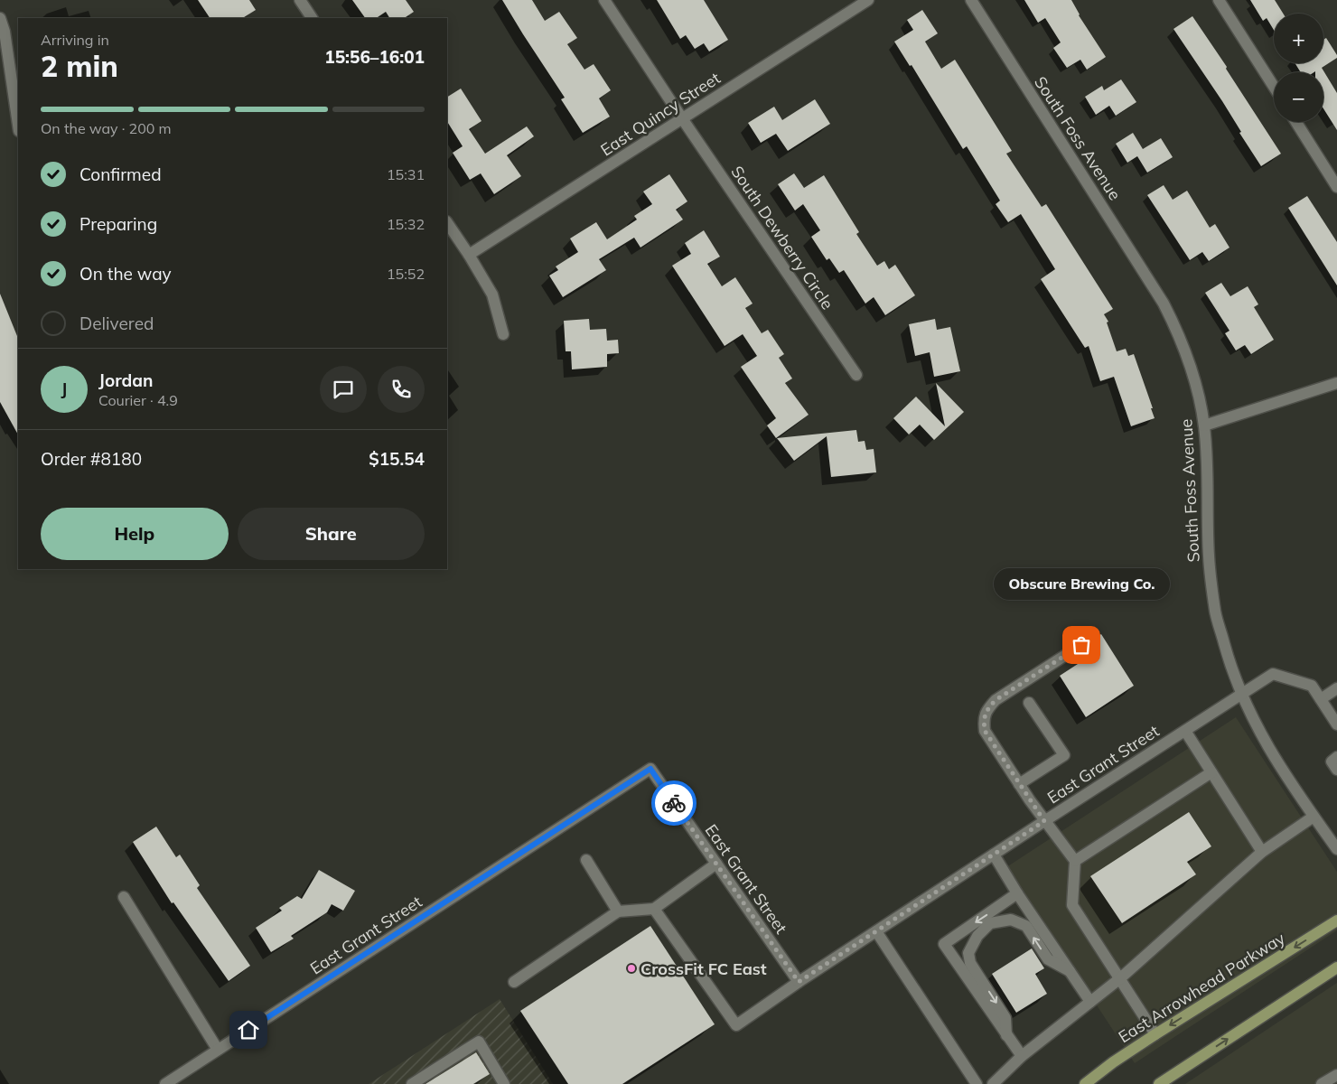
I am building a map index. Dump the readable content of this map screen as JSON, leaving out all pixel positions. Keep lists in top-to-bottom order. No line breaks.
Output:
{"streets":{"main road":["East Arrowhead Parkway"],"street":["East Quincy Street","South Foss Avenue","South Dewberry Circle","East Grant Street"]},"crossings":[["East Quincy Street","South Dewberry Circle"],["South Foss Avenue","East Grant Street"]],"places":["Obscure Brewing Co.","CrossFit FC East"],"page":{"map_buttons":["+","−"],"heading":["2 min","Arriving in","15:56–16:01"],"panel":["Jordan","Courier · 4.9","Order #8180","$15.54"],"bar":"On the way · 200 m","list":[["Confirmed","15:31"],["Preparing","15:32"],["On the way","15:52"],"Delivered"],"round":"J","buttons":["Help","Share"],"bubble":"Obscure Brewing Co."}}
